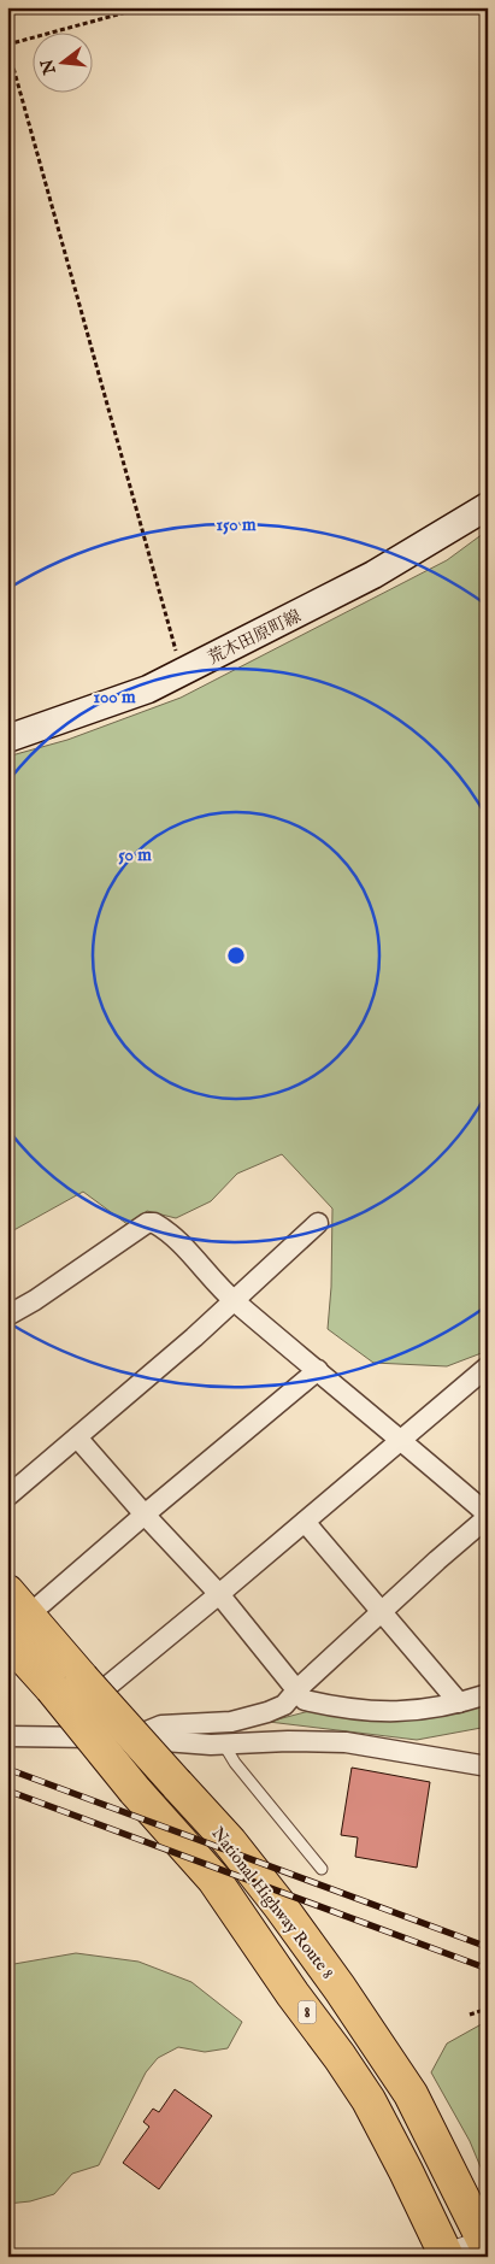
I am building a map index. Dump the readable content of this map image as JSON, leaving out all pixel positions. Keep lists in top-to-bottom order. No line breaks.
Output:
{"streets":{"highway":["National Highway Route 8","8"],"main road":["荒木田原町線"]},"north":"left","rings":["150 m","100 m","50 m"]}
